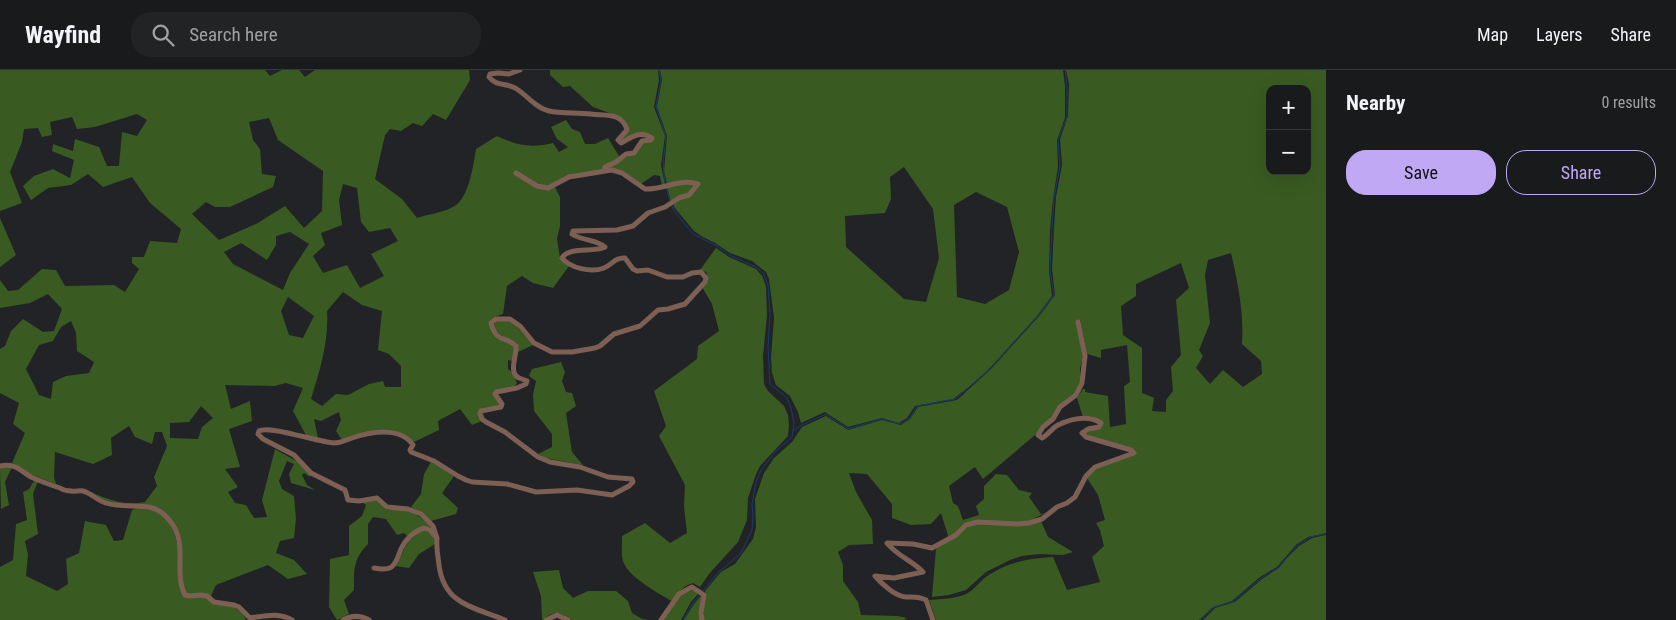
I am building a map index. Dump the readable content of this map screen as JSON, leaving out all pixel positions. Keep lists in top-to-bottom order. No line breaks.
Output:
{"page":{"header":"Wayfind","search":"Search here","nav":["Map","Layers","Share"],"heading":["Nearby","0 results"],"map_buttons":["+","−"],"buttons":["Save","Share"]}}
